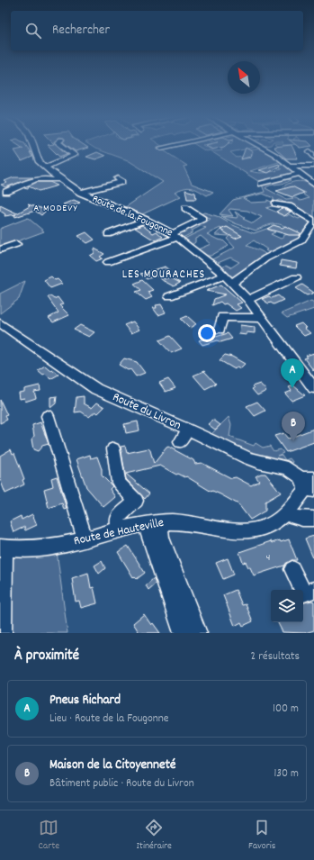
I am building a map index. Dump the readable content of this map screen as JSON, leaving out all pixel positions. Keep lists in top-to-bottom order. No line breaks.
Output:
{"streets":{"street":["Route de la Fougonne","Route du Livron","Route de Hauteville"]},"crossings":[["Route du Livron","Route de Hauteville"]],"districts":["A MODEVY","LES MOURACHES"],"house_numbers":["4"],"north":"top left","page":{"search":"Rechercher","pins":["A","B"],"heading":["À proximité","2 résultats"],"list":[{"mark":"A","name":"Pneus Richard","note":"Lieu · Route de la Fougonne","value":"100 m"},{"mark":"B","name":"Maison de la Citoyenneté","note":"Bâtiment public · Route du Livron","value":"130 m"}],"nav":["Carte","Itinéraire","Favoris"]}}
